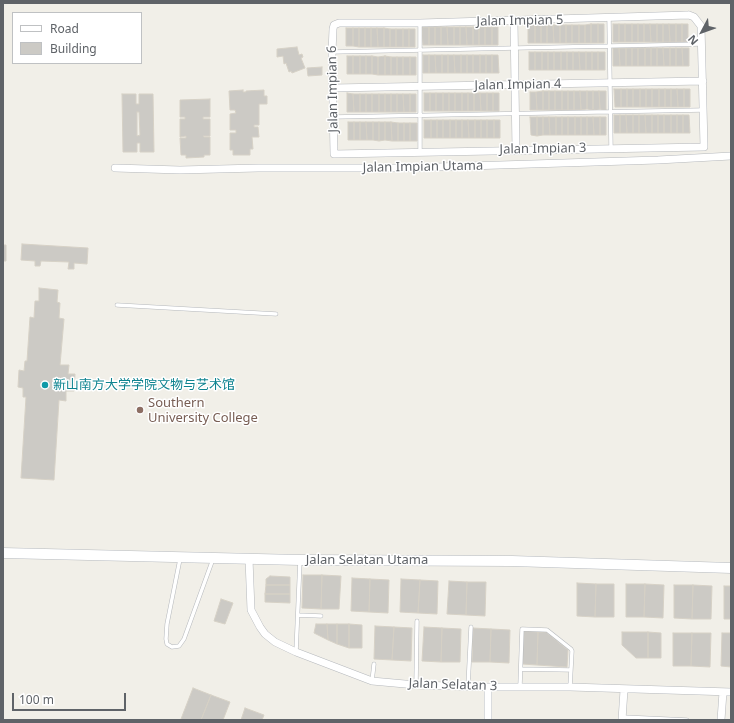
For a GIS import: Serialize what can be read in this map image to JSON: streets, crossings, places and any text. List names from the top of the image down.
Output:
{
  "streets": {
    "street": [
      "Jalan Impian 5",
      "Jalan Impian 4",
      "Jalan Impian 6",
      "Jalan Impian 3",
      "Jalan Impian Utama",
      "Jalan Selatan Utama",
      "Jalan Selatan 3"
    ]
  },
  "crossings": [
    ["Jalan Impian 5", "Jalan Impian 6"],
    ["Jalan Impian 4", "Jalan Impian 6"],
    ["Jalan Impian 6", "Jalan Impian 3"],
    ["Jalan Selatan Utama", "Jalan Selatan 3"]
  ],
  "places": ["新山南方大学学院文物与艺术馆", "Southern University College"],
  "legend": ["Road", "Building"],
  "scale_bar": "100 m",
  "north": "bottom left"
}
